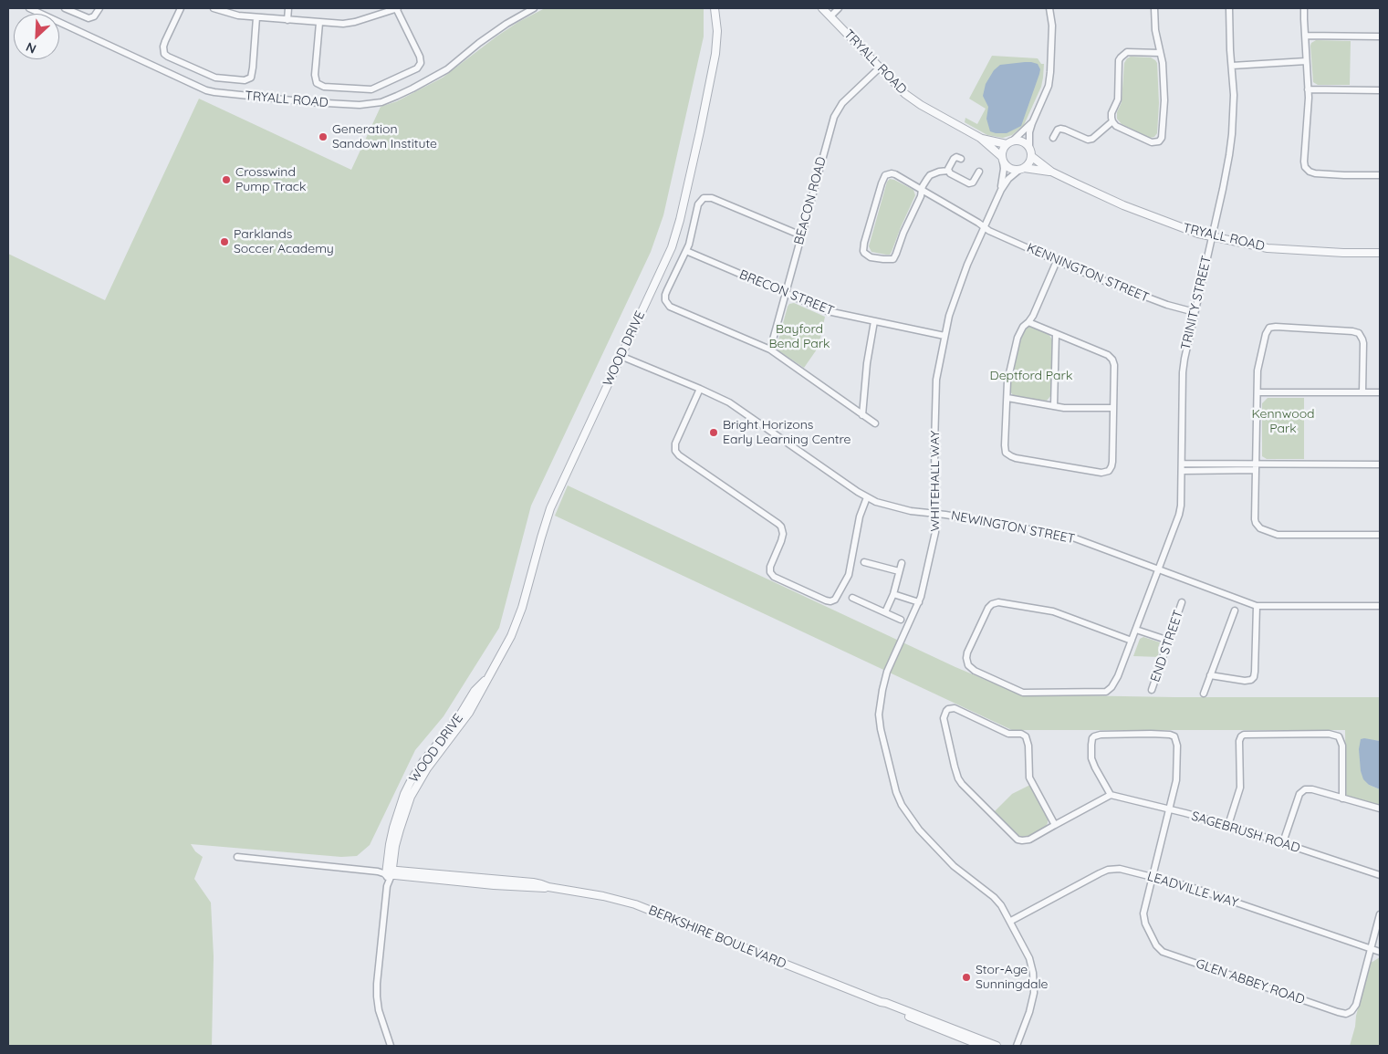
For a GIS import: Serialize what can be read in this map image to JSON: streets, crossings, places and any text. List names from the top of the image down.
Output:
{
  "streets": {
    "street": [
      "TRYALL ROAD",
      "BEACON ROAD",
      "KENNINGTON STREET",
      "BRECON STREET",
      "TRINITY STREET",
      "WOOD DRIVE",
      "WHITEHALL WAY",
      "NEWINGTON STREET",
      "END STREET",
      "SAGEBRUSH ROAD",
      "LEADVILLE WAY",
      "BERKSHIRE BOULEVARD",
      "GLEN ABBEY ROAD"
    ]
  },
  "crossings": [
    ["TRYALL ROAD", "BEACON ROAD"],
    ["TRYALL ROAD", "TRINITY STREET"],
    ["TRYALL ROAD", "WHITEHALL WAY"],
    ["BEACON ROAD", "BRECON STREET"],
    ["KENNINGTON STREET", "TRINITY STREET"],
    ["KENNINGTON STREET", "WHITEHALL WAY"],
    ["BRECON STREET", "WHITEHALL WAY"],
    ["TRINITY STREET", "NEWINGTON STREET"],
    ["WOOD DRIVE", "NEWINGTON STREET"],
    ["WOOD DRIVE", "BERKSHIRE BOULEVARD"],
    ["WHITEHALL WAY", "NEWINGTON STREET"],
    ["WHITEHALL WAY", "LEADVILLE WAY"],
    ["LEADVILLE WAY", "GLEN ABBEY ROAD"]
  ],
  "parks": ["Bayford Bend Park", "Deptford Park", "Kennwood Park"],
  "places": [
    "Generation Sandown Institute",
    "Crosswind Pump Track",
    "Parklands Soccer Academy",
    "Bright Horizons Early Learning Centre",
    "Stor-Age Sunningdale"
  ],
  "north": "bottom left"
}
